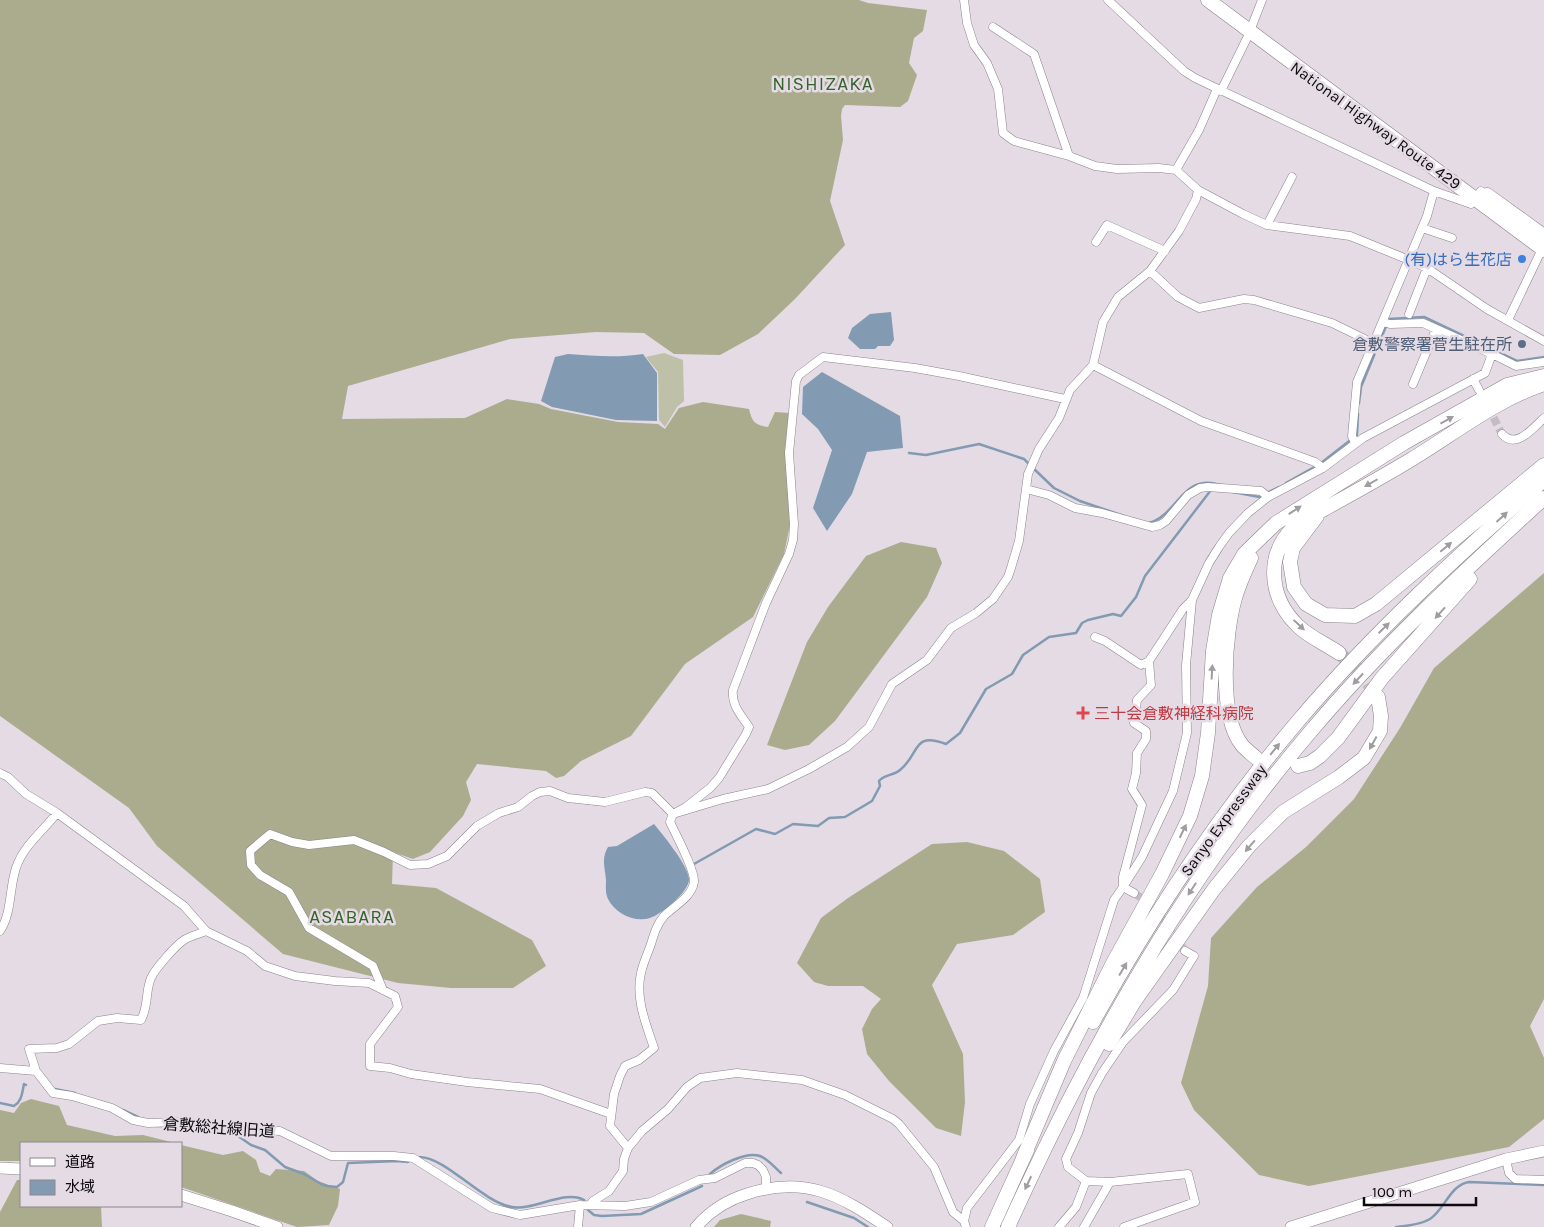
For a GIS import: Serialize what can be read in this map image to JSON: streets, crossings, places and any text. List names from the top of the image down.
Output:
{
  "streets": {
    "highway": ["National Highway Route 429", "Sanyo Expressway"],
    "street": ["倉敷総社線旧道"]
  },
  "districts": ["NISHIZAKA", "ASABARA"],
  "places": {
    "other": ["(有)はら生花店", "倉敷警察署菅生駐在所"],
    "health": ["三十会倉敷神経科病院"]
  },
  "legend": ["道路", "水域"],
  "scale_bar": "100 m"
}
